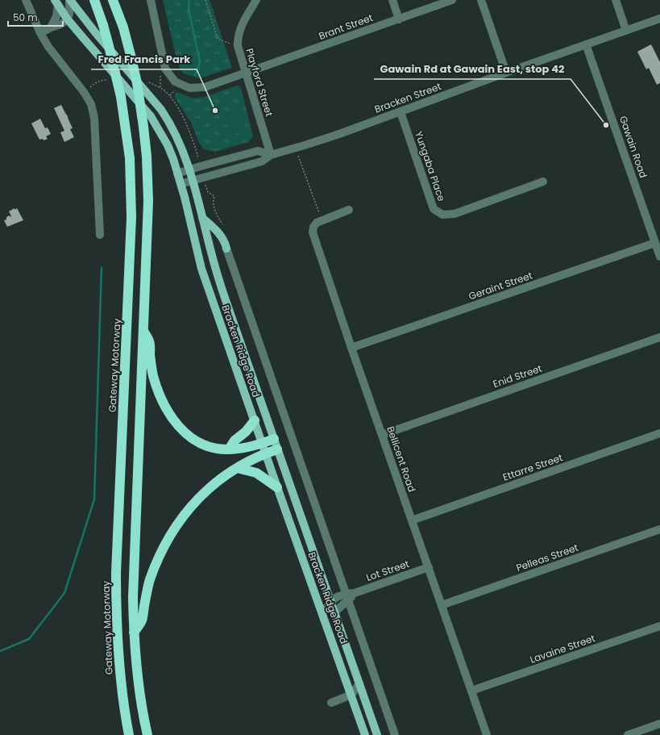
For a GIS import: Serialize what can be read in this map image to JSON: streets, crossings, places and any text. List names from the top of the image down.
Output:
{
  "streets": {
    "highway": ["Gateway Motorway"],
    "main road": ["Bracken Ridge Road"],
    "street": [
      "Brant Street",
      "Playford Street",
      "Bracken Street",
      "Gawain Road",
      "Yungaba Place",
      "Geraint Street",
      "Enid Street",
      "Bellicent Road",
      "Ettarre Street",
      "Pelleas Street",
      "Lot Street",
      "Lavaine Street"
    ]
  },
  "crossings": [
    ["Brant Street", "Playford Street"],
    ["Playford Street", "Bracken Street"],
    ["Bracken Street", "Gawain Road"],
    ["Bracken Street", "Yungaba Place"],
    ["Bracken Street", "Bracken Ridge Road"],
    ["Gawain Road", "Geraint Street"],
    ["Geraint Street", "Bellicent Road"],
    ["Bracken Ridge Road", "Lot Street"],
    ["Enid Street", "Bellicent Road"],
    ["Bellicent Road", "Ettarre Street"],
    ["Bellicent Road", "Pelleas Street"],
    ["Bellicent Road", "Lot Street"],
    ["Bellicent Road", "Lavaine Street"]
  ],
  "places": ["Fred Francis Park", "Gawain Rd at Gawain East, stop 42"],
  "scale_bar": "50 m"
}
